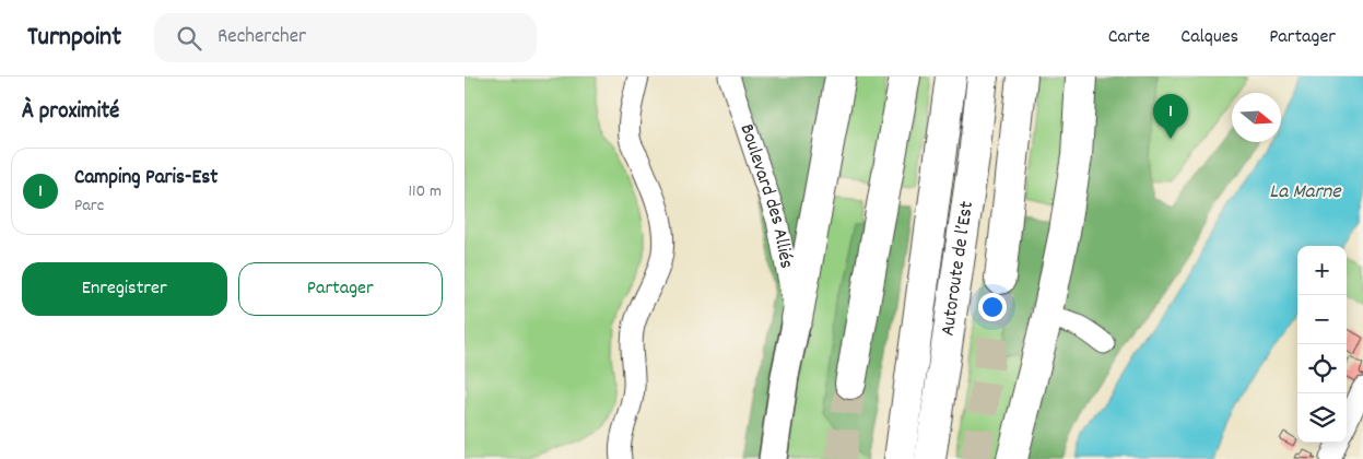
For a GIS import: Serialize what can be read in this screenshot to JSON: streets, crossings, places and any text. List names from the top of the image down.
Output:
{
  "streets": {
    "highway": ["Autoroute de l’Est"],
    "street": ["Boulevard des Alliés"]
  },
  "water": ["La Marne"],
  "north": "right",
  "page": {
    "header": "Turnpoint",
    "search": "Rechercher",
    "nav": ["Carte", "Calques", "Partager"],
    "heading": "À proximité",
    "pins": "1",
    "list": [
      {
        "mark": "1",
        "name": "Camping Paris-Est",
        "note": "Parc",
        "value": "110 m"
      }
    ],
    "buttons": ["Enregistrer", "Partager"],
    "map_buttons": ["+", "−"]
  }
}
